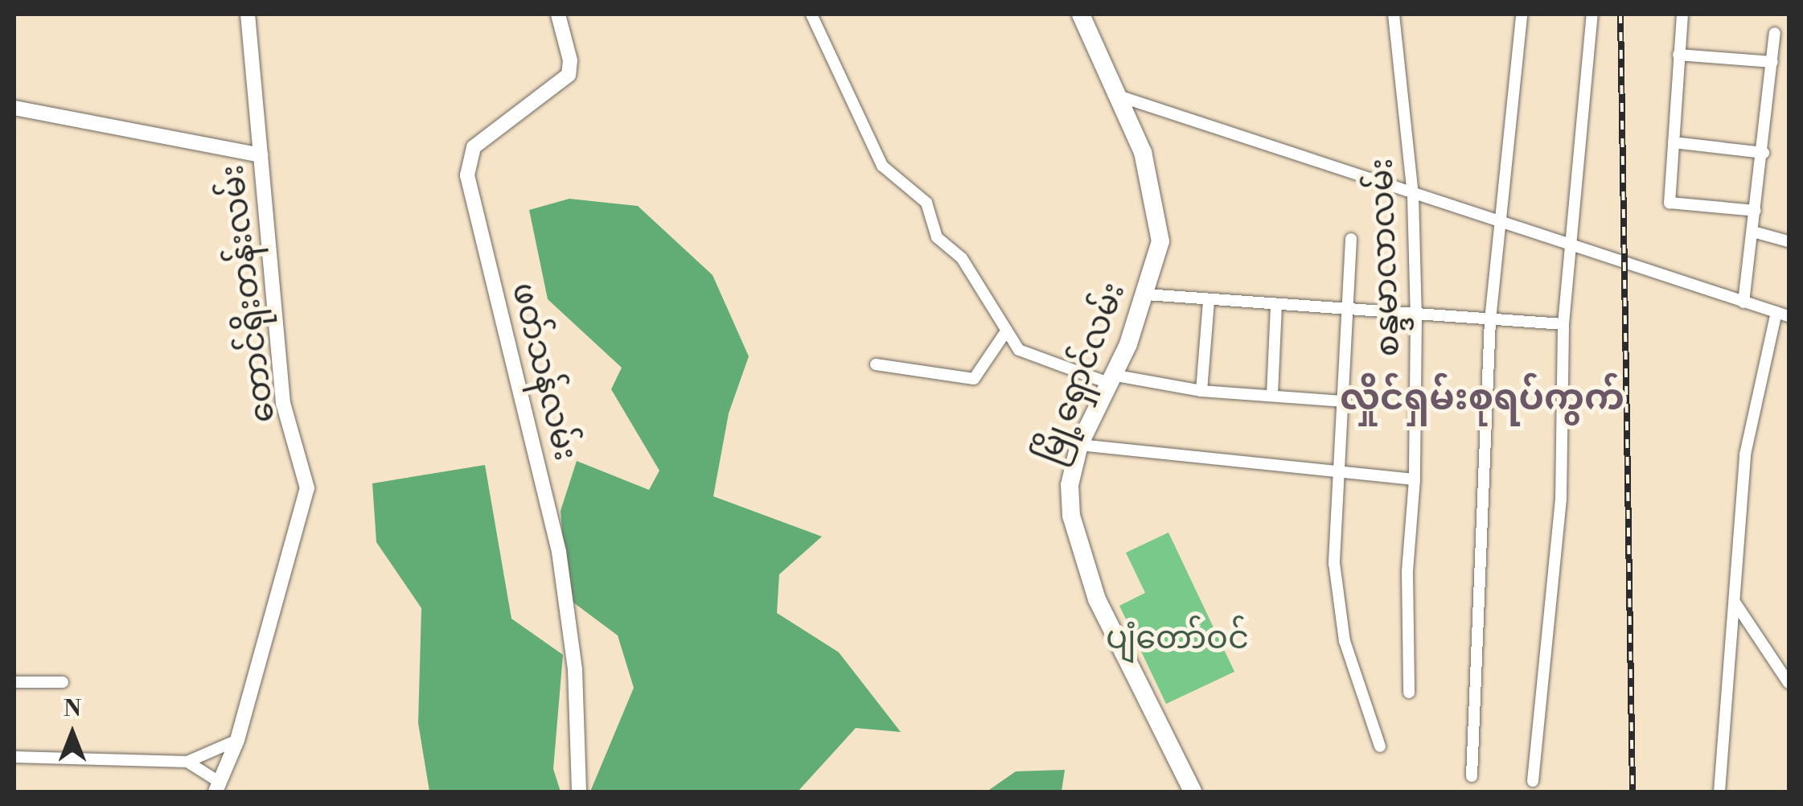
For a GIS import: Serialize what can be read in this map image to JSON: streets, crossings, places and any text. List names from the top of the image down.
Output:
{
  "streets": {
    "highway": ["မြို့ရှောင်လမ်း"],
    "street": ["စန္ဒမာလာလမ်း", "တောင်ရိုးတန်းလမ်း", "ဖတ်သန်လမ်း"]
  },
  "districts": ["လှိုင်ရှမ်းစုရပ်ကွက်"],
  "parks": ["ပျံတော်ဝင်"],
  "north": "top"
}
